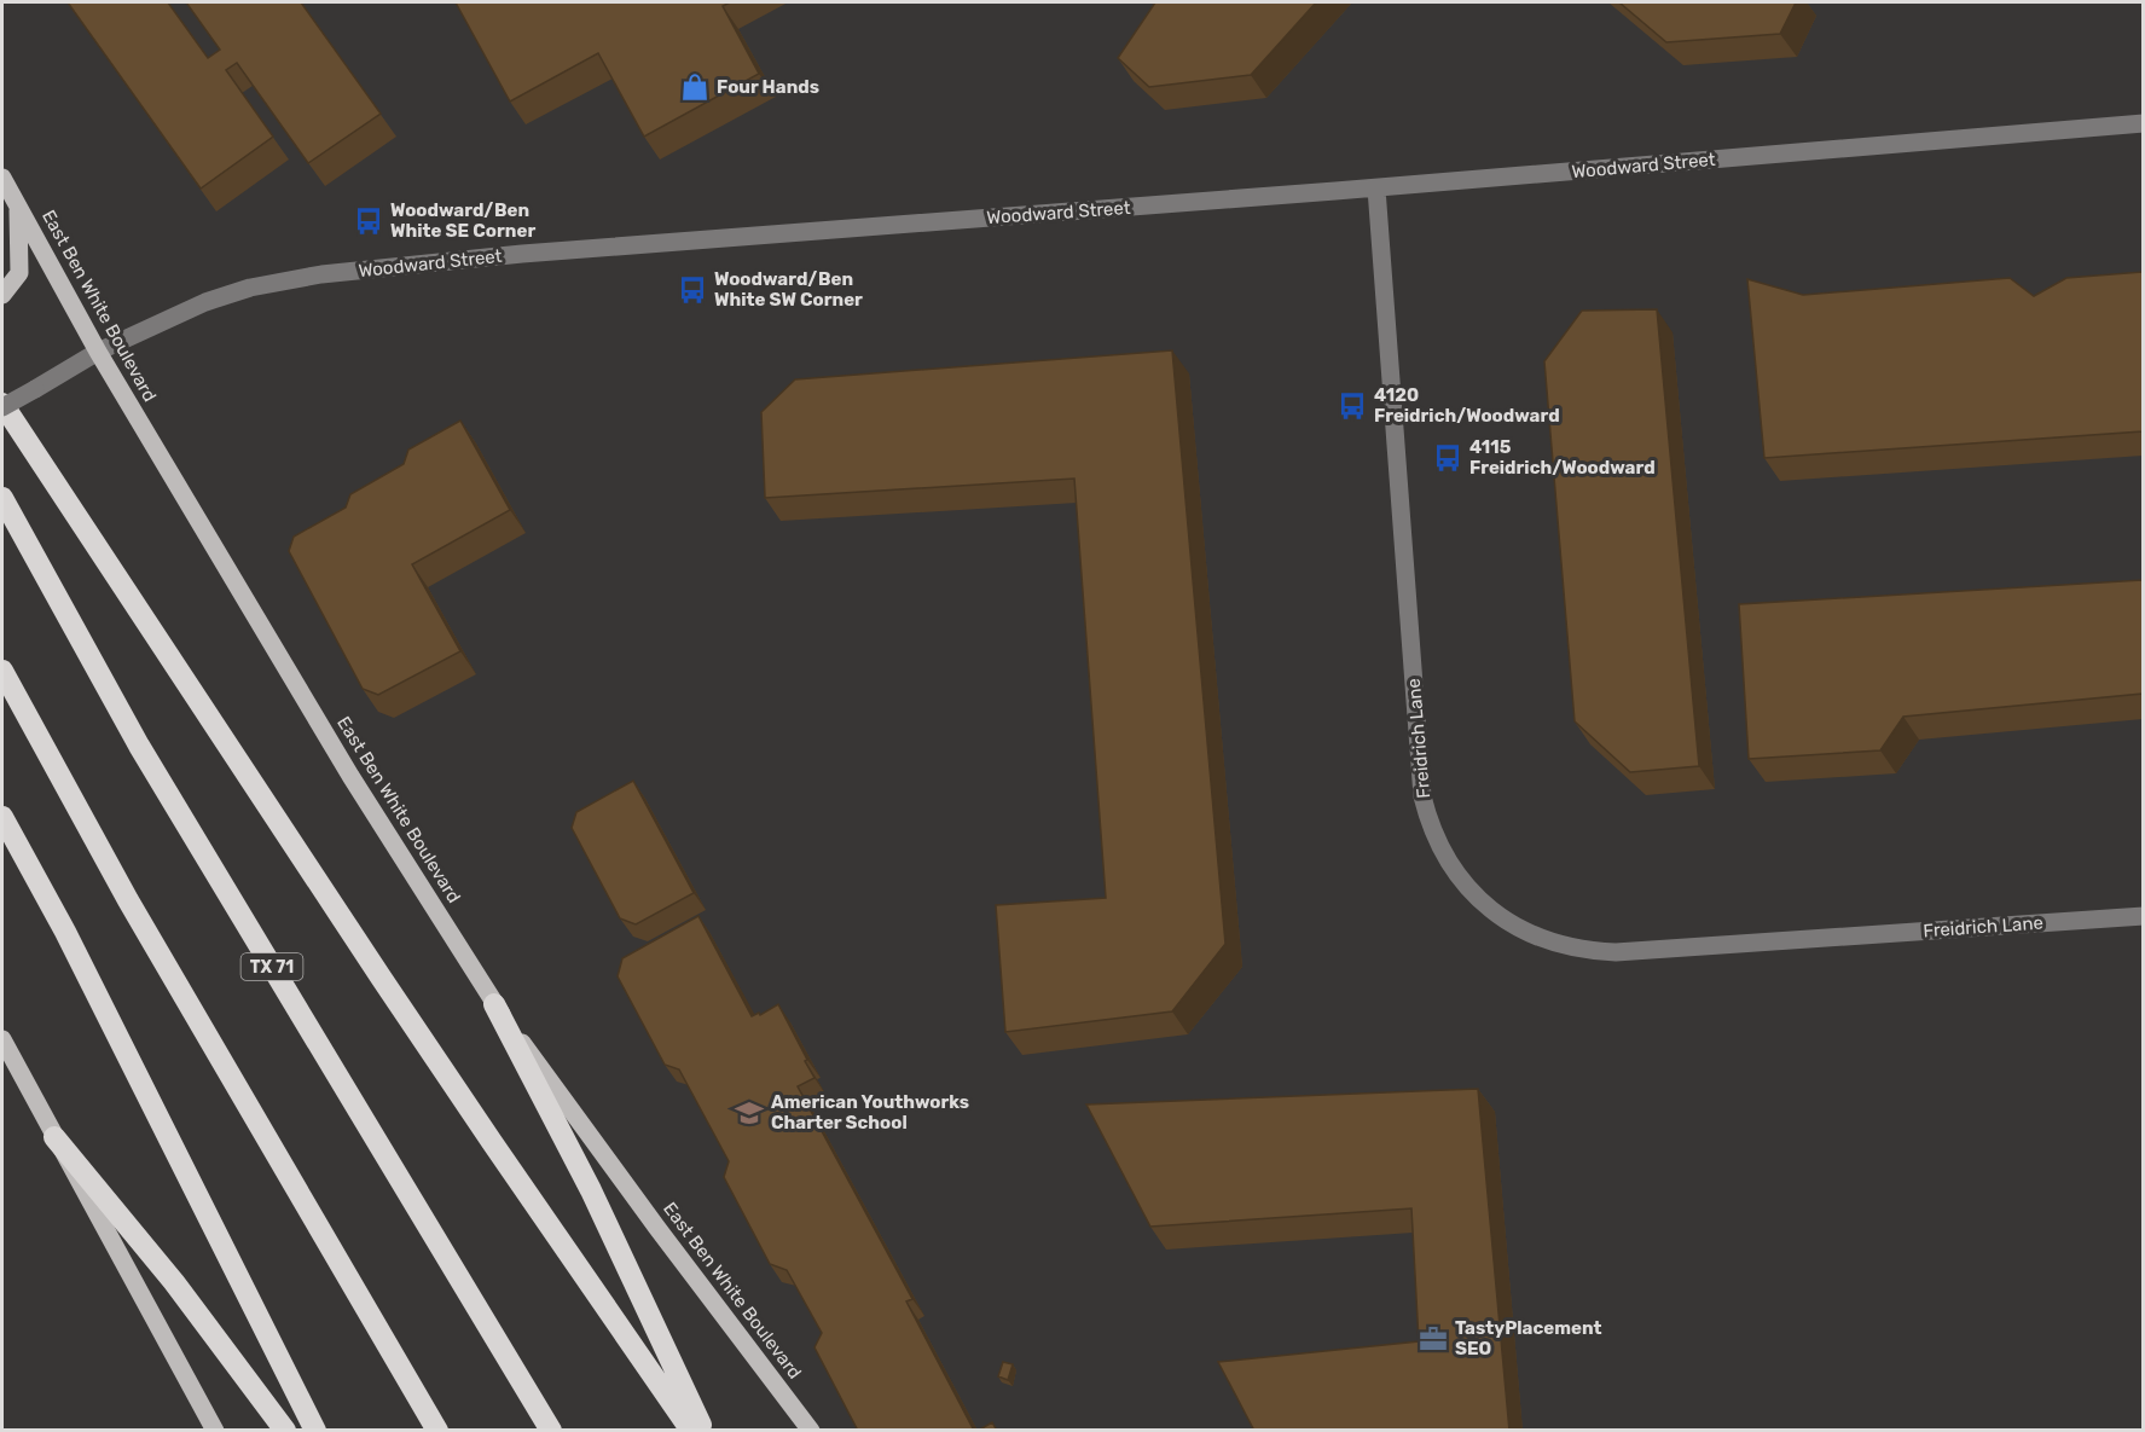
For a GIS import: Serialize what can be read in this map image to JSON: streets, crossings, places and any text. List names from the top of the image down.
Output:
{
  "streets": {
    "highway": ["TX 71"],
    "main road": ["East Ben White Boulevard"],
    "street": ["Woodward Street", "Freidrich Lane"]
  },
  "crossings": [
    ["Woodward Street", "East Ben White Boulevard"],
    ["Woodward Street", "Freidrich Lane"]
  ],
  "places": {
    "shop": ["Four Hands"],
    "bus stop": [
      "Woodward/Ben White SE Corner",
      "Woodward/Ben White SW Corner",
      "4120 Freidrich/Woodward",
      "4115 Freidrich/Woodward"
    ],
    "school or university": ["American Youthworks Charter School"],
    "office": ["TastyPlacement SEO"]
  }
}
